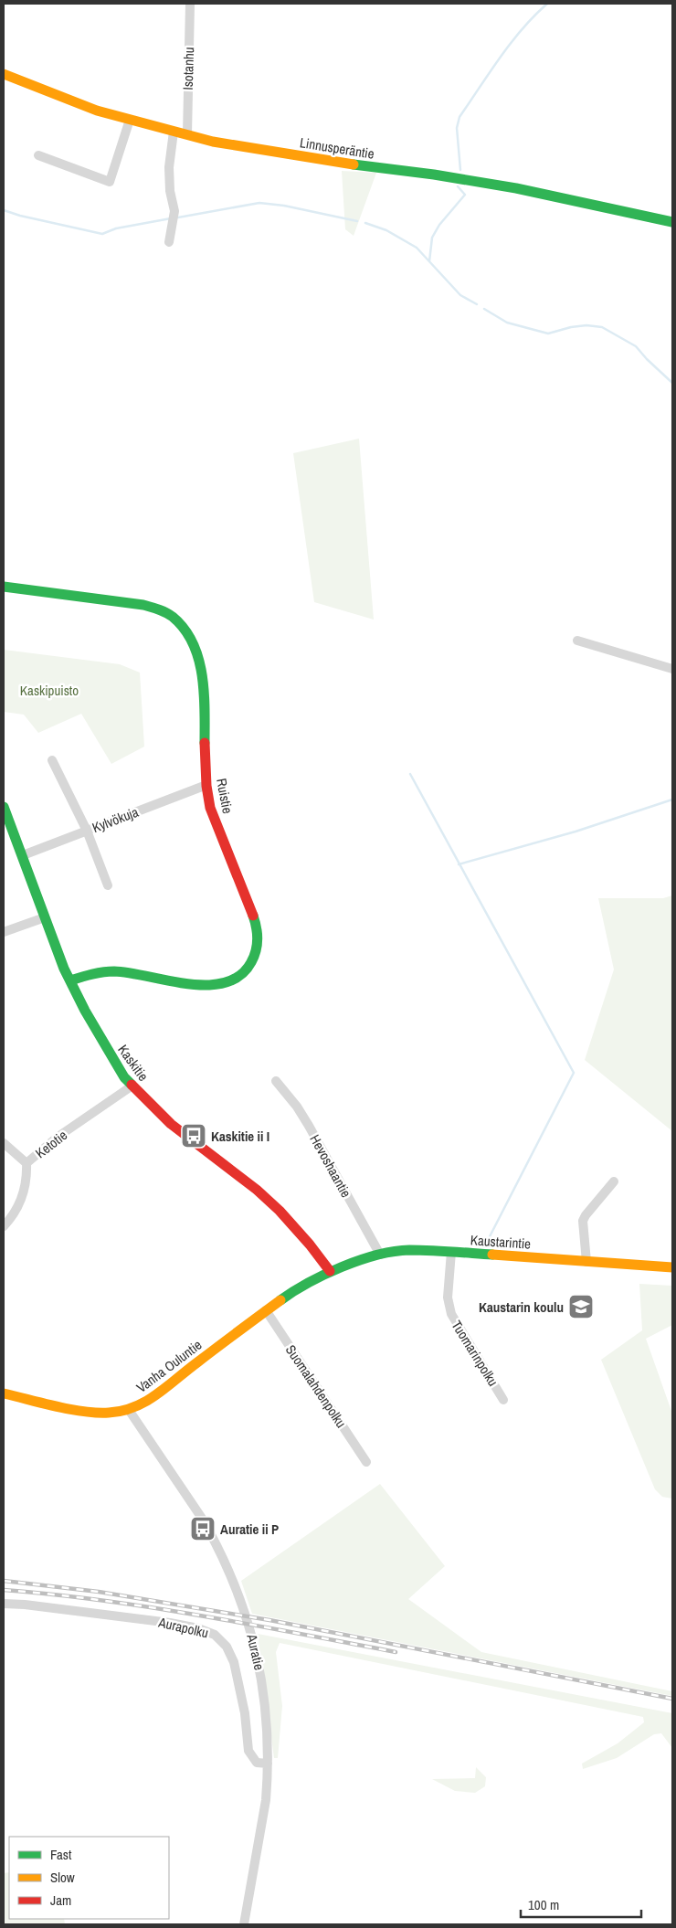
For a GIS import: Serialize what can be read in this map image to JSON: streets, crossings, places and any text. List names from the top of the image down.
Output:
{
  "streets": {
    "street": [
      "Isotanhu",
      "Linnusperäntie",
      "Ruistie",
      "Kylvökuja",
      "Kaskitie",
      "Ketotie",
      "Hevoshaantie",
      "Kaustarintie",
      "Tuomarinpolku",
      "Vanha Ouluntie",
      "Suomalahdenpolku",
      "Aurapolku",
      "Auratie"
    ]
  },
  "crossings": [
    ["Isotanhu", "Linnusperäntie"],
    ["Ruistie", "Kylvökuja"],
    ["Ruistie", "Kaskitie"],
    ["Kylvökuja", "Kaskitie"],
    ["Kaskitie", "Ketotie"],
    ["Kaskitie", "Kaustarintie"],
    ["Kaskitie", "Vanha Ouluntie"],
    ["Hevoshaantie", "Kaustarintie"],
    ["Kaustarintie", "Tuomarinpolku"],
    ["Kaustarintie", "Vanha Ouluntie"],
    ["Vanha Ouluntie", "Suomalahdenpolku"],
    ["Vanha Ouluntie", "Auratie"],
    ["Aurapolku", "Auratie"]
  ],
  "parks": ["Kaskipuisto"],
  "places": {
    "bus stop": ["Kaskitie ii I", "Auratie ii P"],
    "school or university": ["Kaustarin koulu"]
  },
  "legend": ["Fast", "Slow", "Jam"],
  "scale_bar": "100 m"
}
